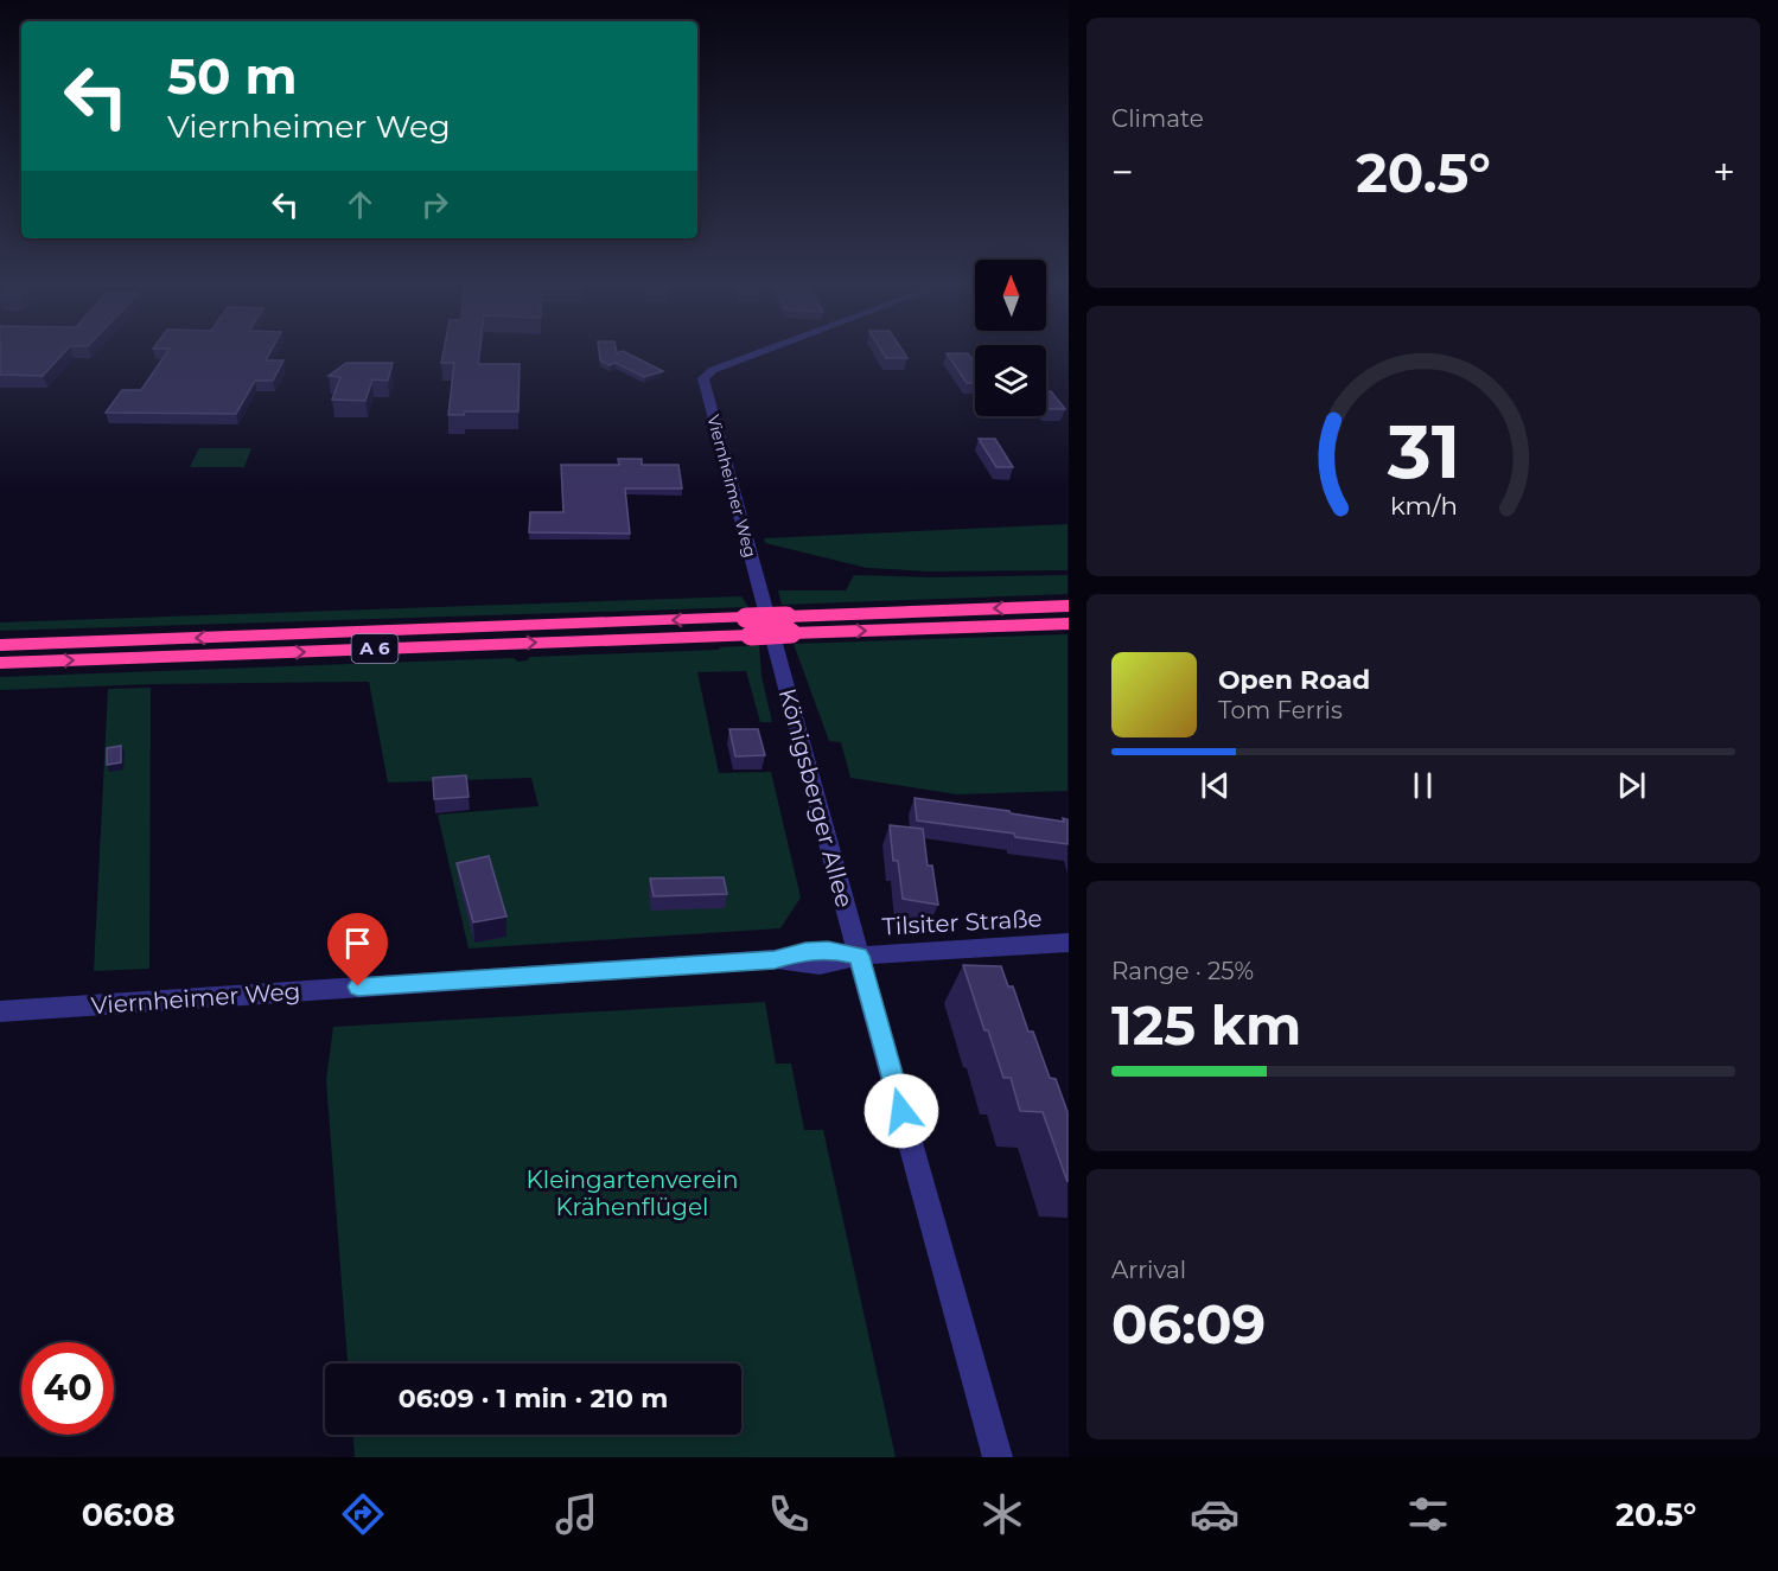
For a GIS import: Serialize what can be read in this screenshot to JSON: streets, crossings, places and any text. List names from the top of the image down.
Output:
{
  "streets": {
    "highway": ["A 6"],
    "street": ["Viernheimer Weg", "Königsberger Allee", "Tilsiter Straße"]
  },
  "crossings": [
    ["Viernheimer Weg", "Königsberger Allee"],
    ["Viernheimer Weg", "Tilsiter Straße"],
    ["Königsberger Allee", "Tilsiter Straße"]
  ],
  "parks": ["Kleingartenverein Krähenflügel"],
  "north": "top",
  "page": {
    "tile": [
      "Climate",
      ["Range · 25%", "125 km"],
      ["Arrival", "06:09"]
    ],
    "turn": ["50 m", "Viernheimer Weg"],
    "heat": ["−", "20.5°", "+"],
    "song": ["Open Road", "Tom Ferris"],
    "limit": "40",
    "trip": "06:09 · 1 min · 210 m",
    "tabs": ["06:08", "20.5°"],
    "gauge": ["31", "km/h"]
  }
}
